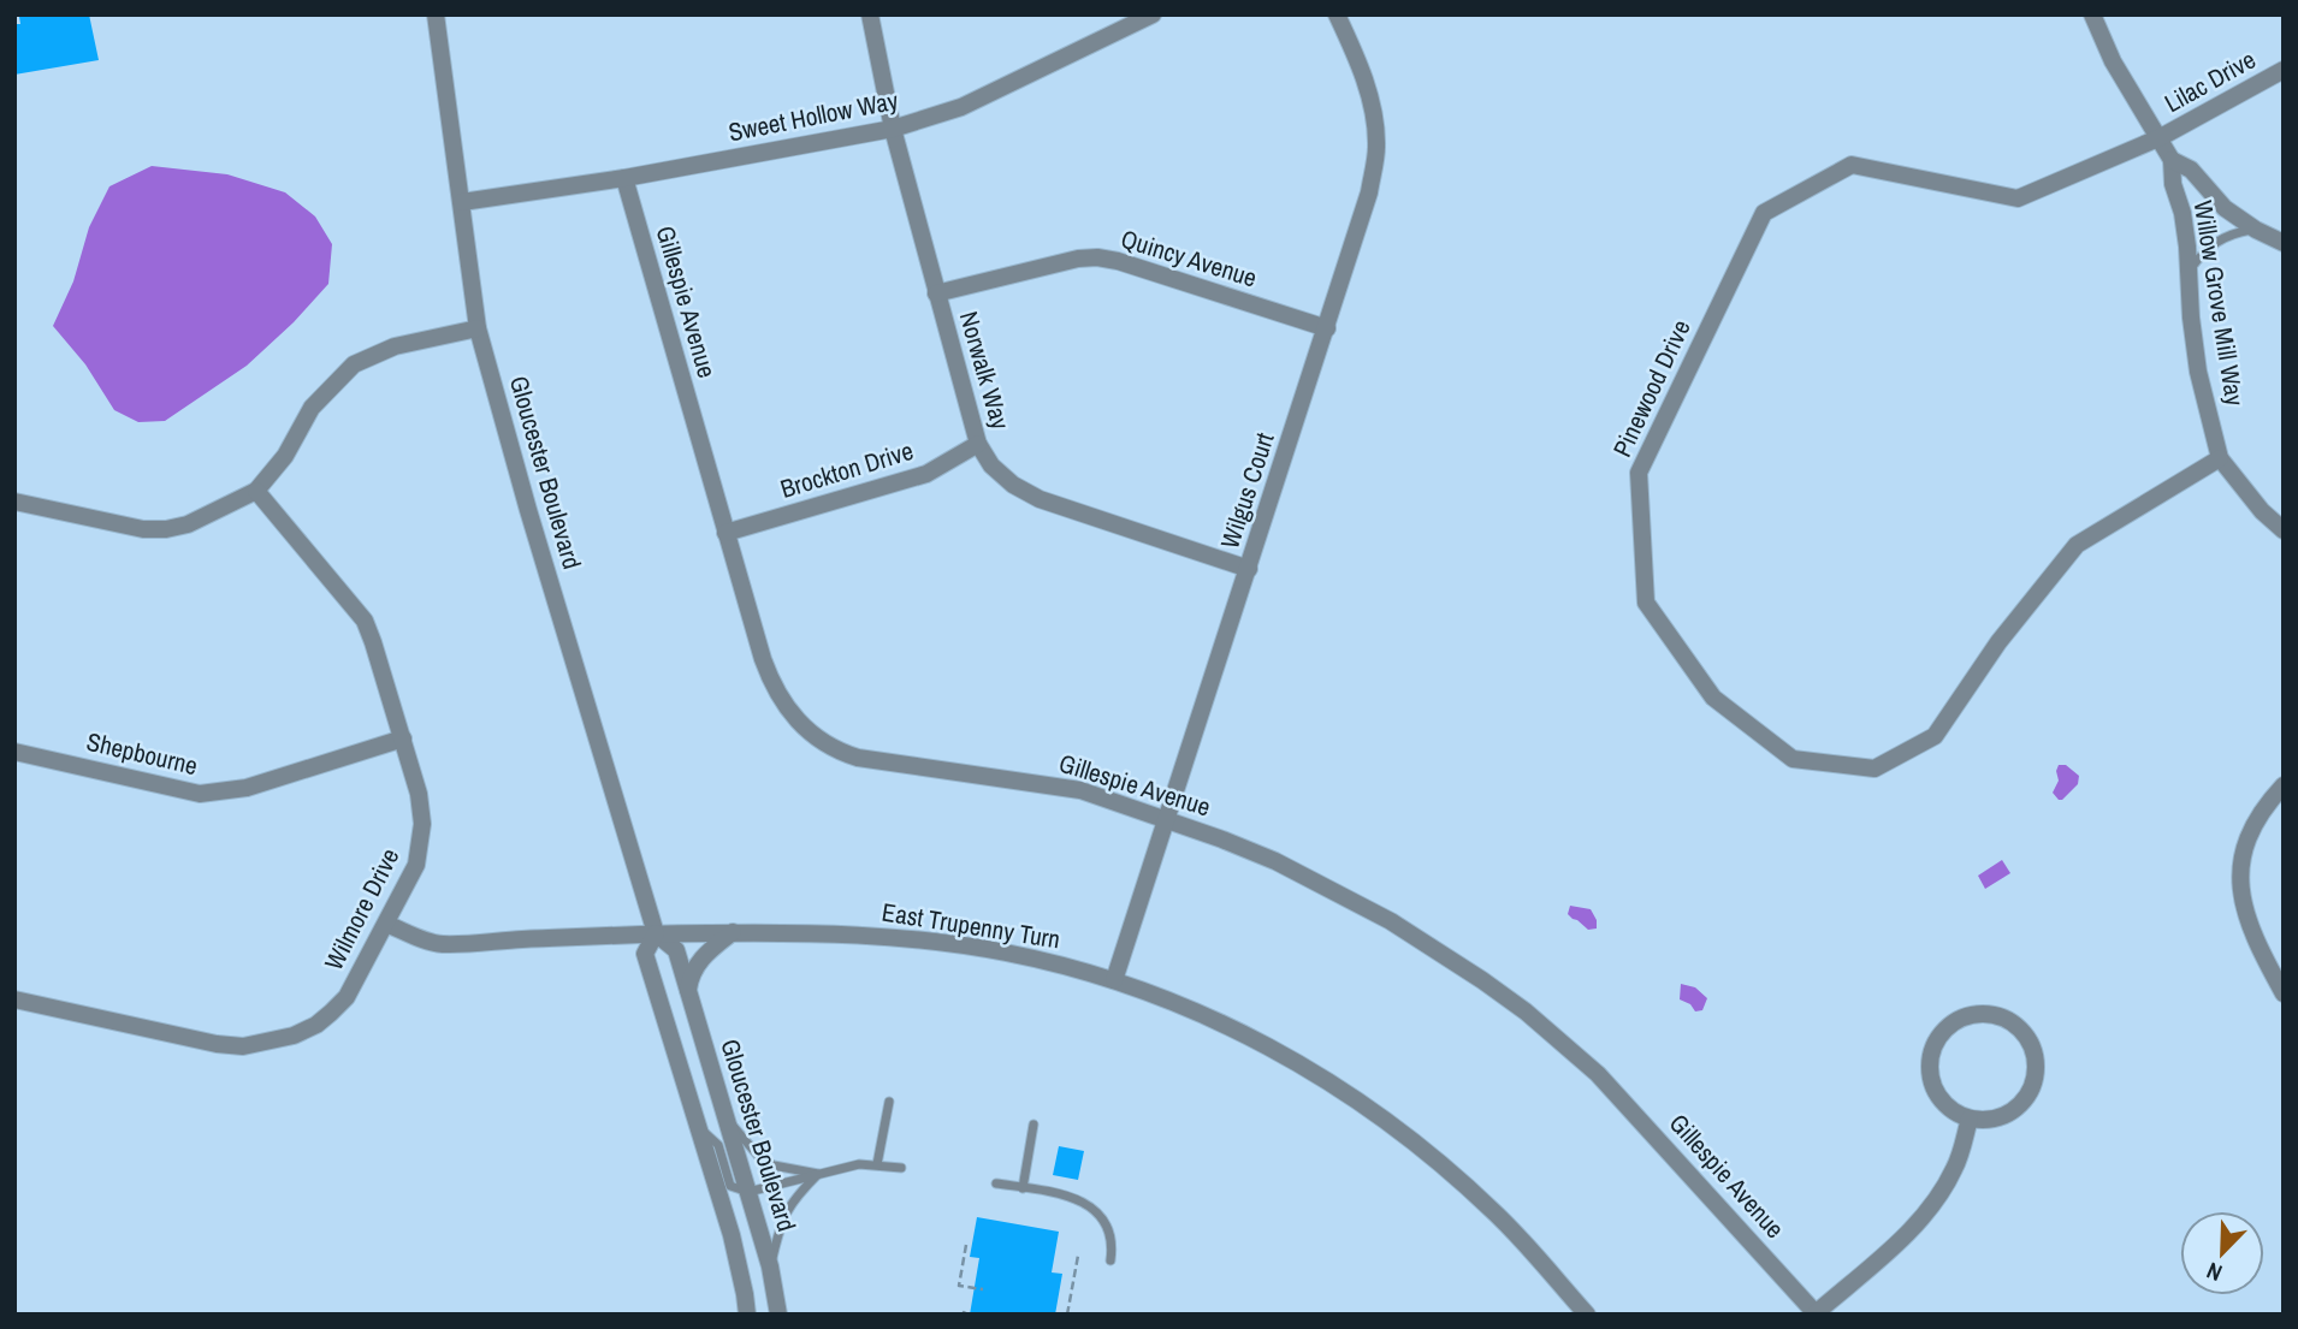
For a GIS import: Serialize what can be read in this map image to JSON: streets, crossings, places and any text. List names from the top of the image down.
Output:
{
  "streets": {
    "street": [
      "Lilac Drive",
      "Sweet Hollow Way",
      "Quincy Avenue",
      "Gillespie Avenue",
      "Willow Grove Mill Way",
      "Norwalk Way",
      "Pinewood Drive",
      "Brockton Drive",
      "Gloucester Boulevard",
      "Wilgus Court",
      "Shepbourne",
      "Wilmore Drive",
      "East Trupenny Turn"
    ]
  },
  "crossings": [
    ["Lilac Drive", "Willow Grove Mill Way"],
    ["Lilac Drive", "Pinewood Drive"],
    ["Sweet Hollow Way", "Gillespie Avenue"],
    ["Sweet Hollow Way", "Norwalk Way"],
    ["Sweet Hollow Way", "Gloucester Boulevard"],
    ["Quincy Avenue", "Norwalk Way"],
    ["Quincy Avenue", "Wilgus Court"],
    ["Gillespie Avenue", "Brockton Drive"],
    ["Gillespie Avenue", "Wilgus Court"],
    ["Willow Grove Mill Way", "Pinewood Drive"],
    ["Norwalk Way", "Brockton Drive"],
    ["Norwalk Way", "Wilgus Court"],
    ["Gloucester Boulevard", "East Trupenny Turn"],
    ["Wilgus Court", "East Trupenny Turn"],
    ["Shepbourne", "Wilmore Drive"],
    ["Wilmore Drive", "East Trupenny Turn"]
  ],
  "north": "bottom left"
}
